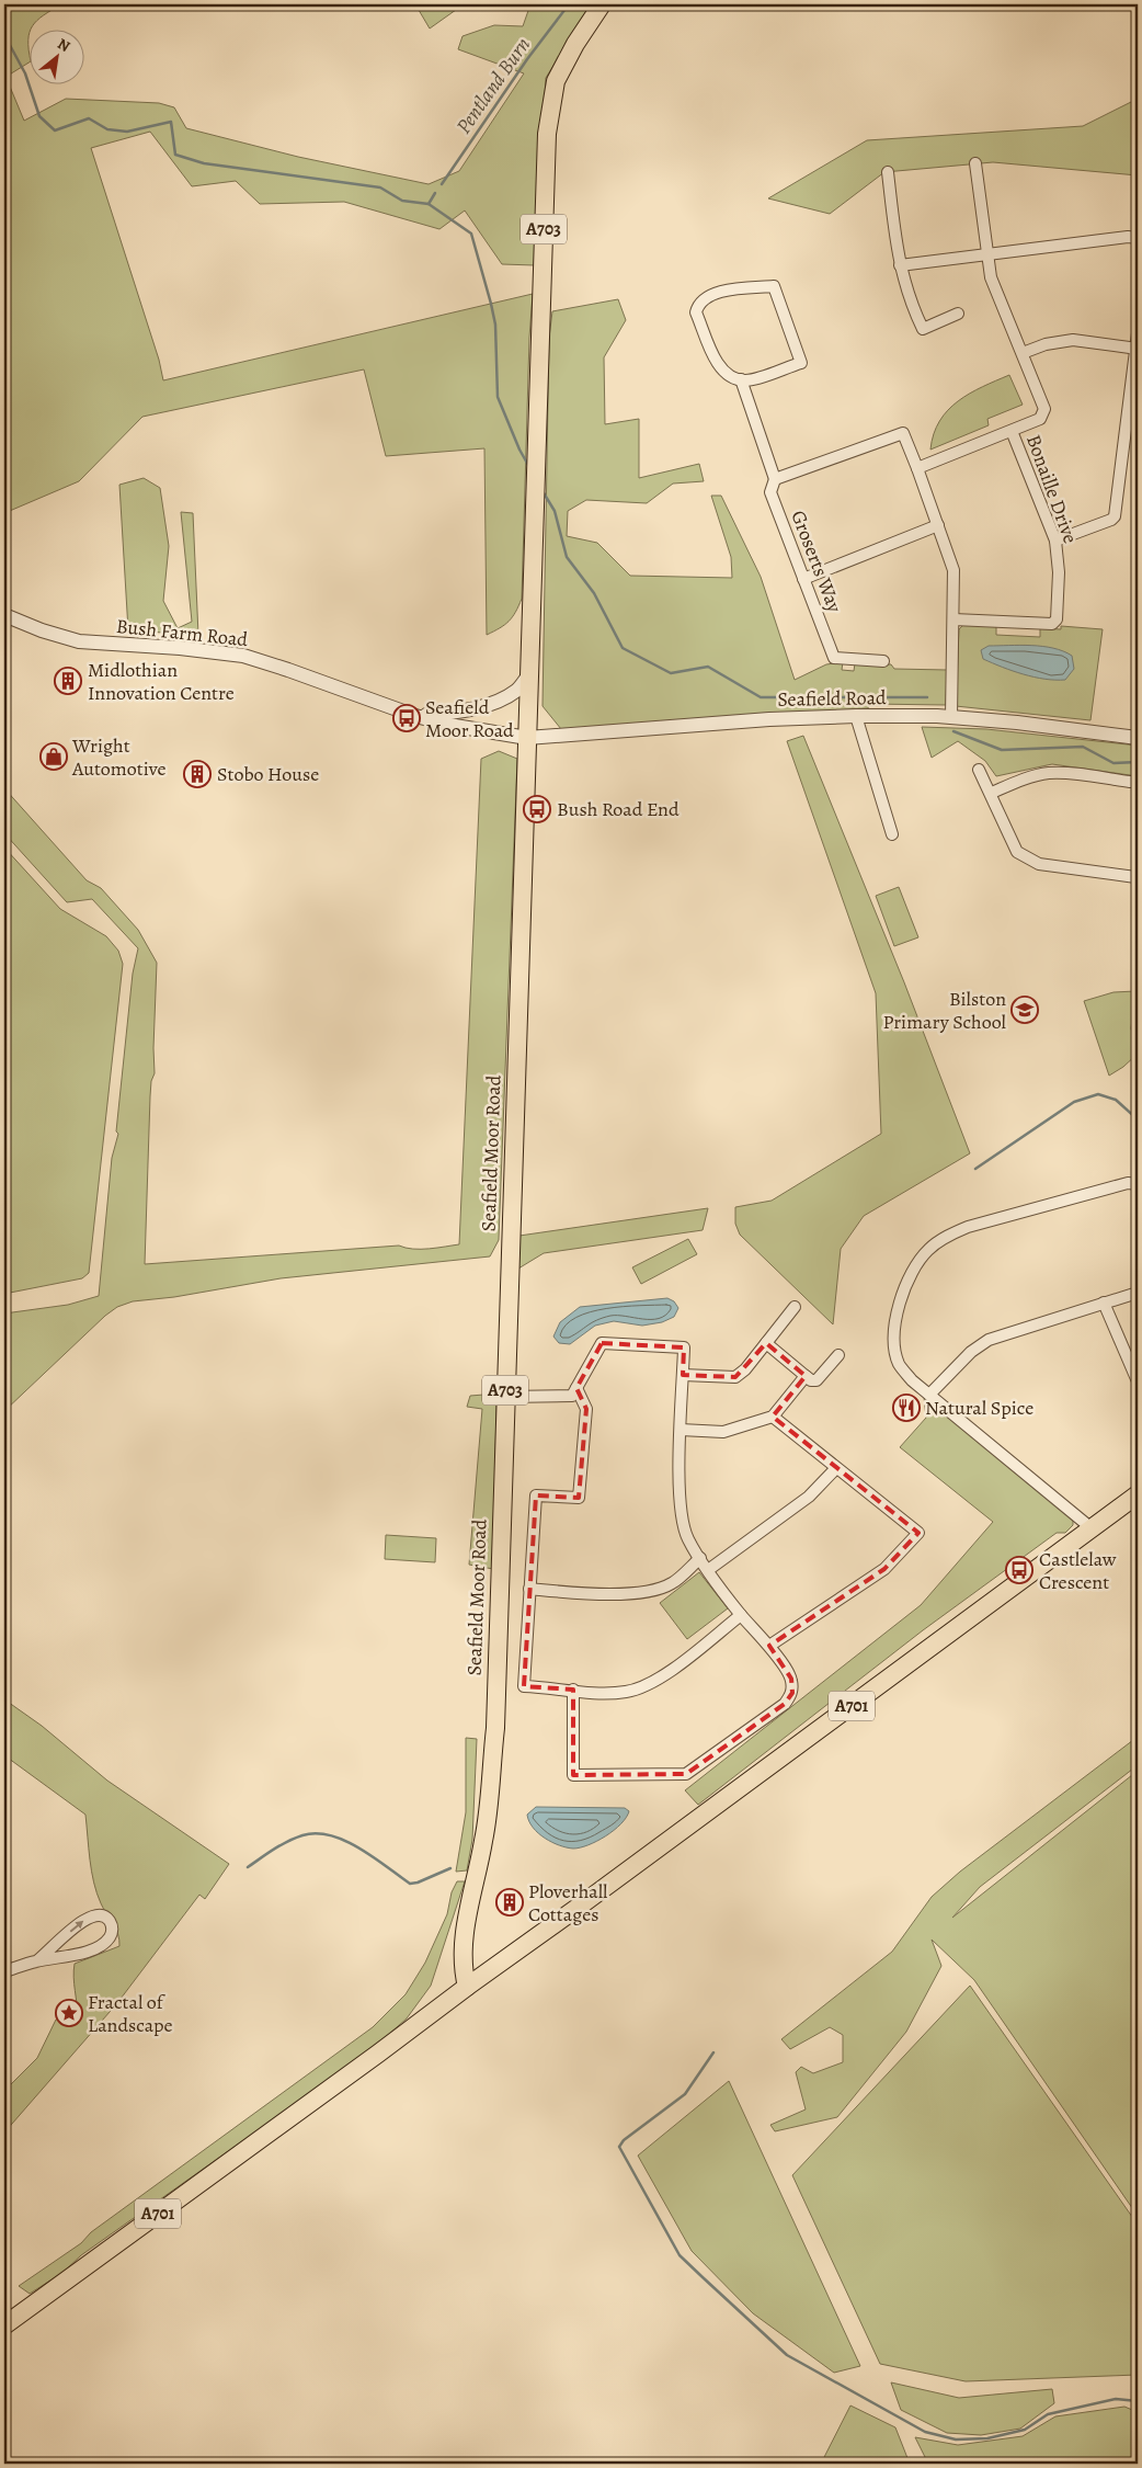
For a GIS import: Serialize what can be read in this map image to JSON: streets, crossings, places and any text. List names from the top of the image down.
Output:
{
  "streets": {
    "main road": ["A703", "Seafield Moor Road", "A701"],
    "street": [
      "Bonaille Drive",
      "Groserts Way",
      "Bush Farm Road",
      "Seafield Road"
    ]
  },
  "crossings": [
    ["Bush Farm Road", "Seafield Road"],
    ["Bush Farm Road", "Seafield Moor Road"],
    ["Seafield Road", "Seafield Moor Road"],
    ["Seafield Moor Road", "A701"]
  ],
  "water": ["Pentland Burn"],
  "places": {
    "building": ["Midlothian Innovation Centre", "Stobo House", "Ploverhall Cottages"],
    "bus stop": ["Seafield Moor Road", "Bush Road End", "Castlelaw Crescent"],
    "shop": ["Wright Automotive"],
    "school or university": ["Bilston Primary School"],
    "restaurant": ["Natural Spice"],
    "place": ["Fractal of Landscape"]
  },
  "north": "top right"
}
